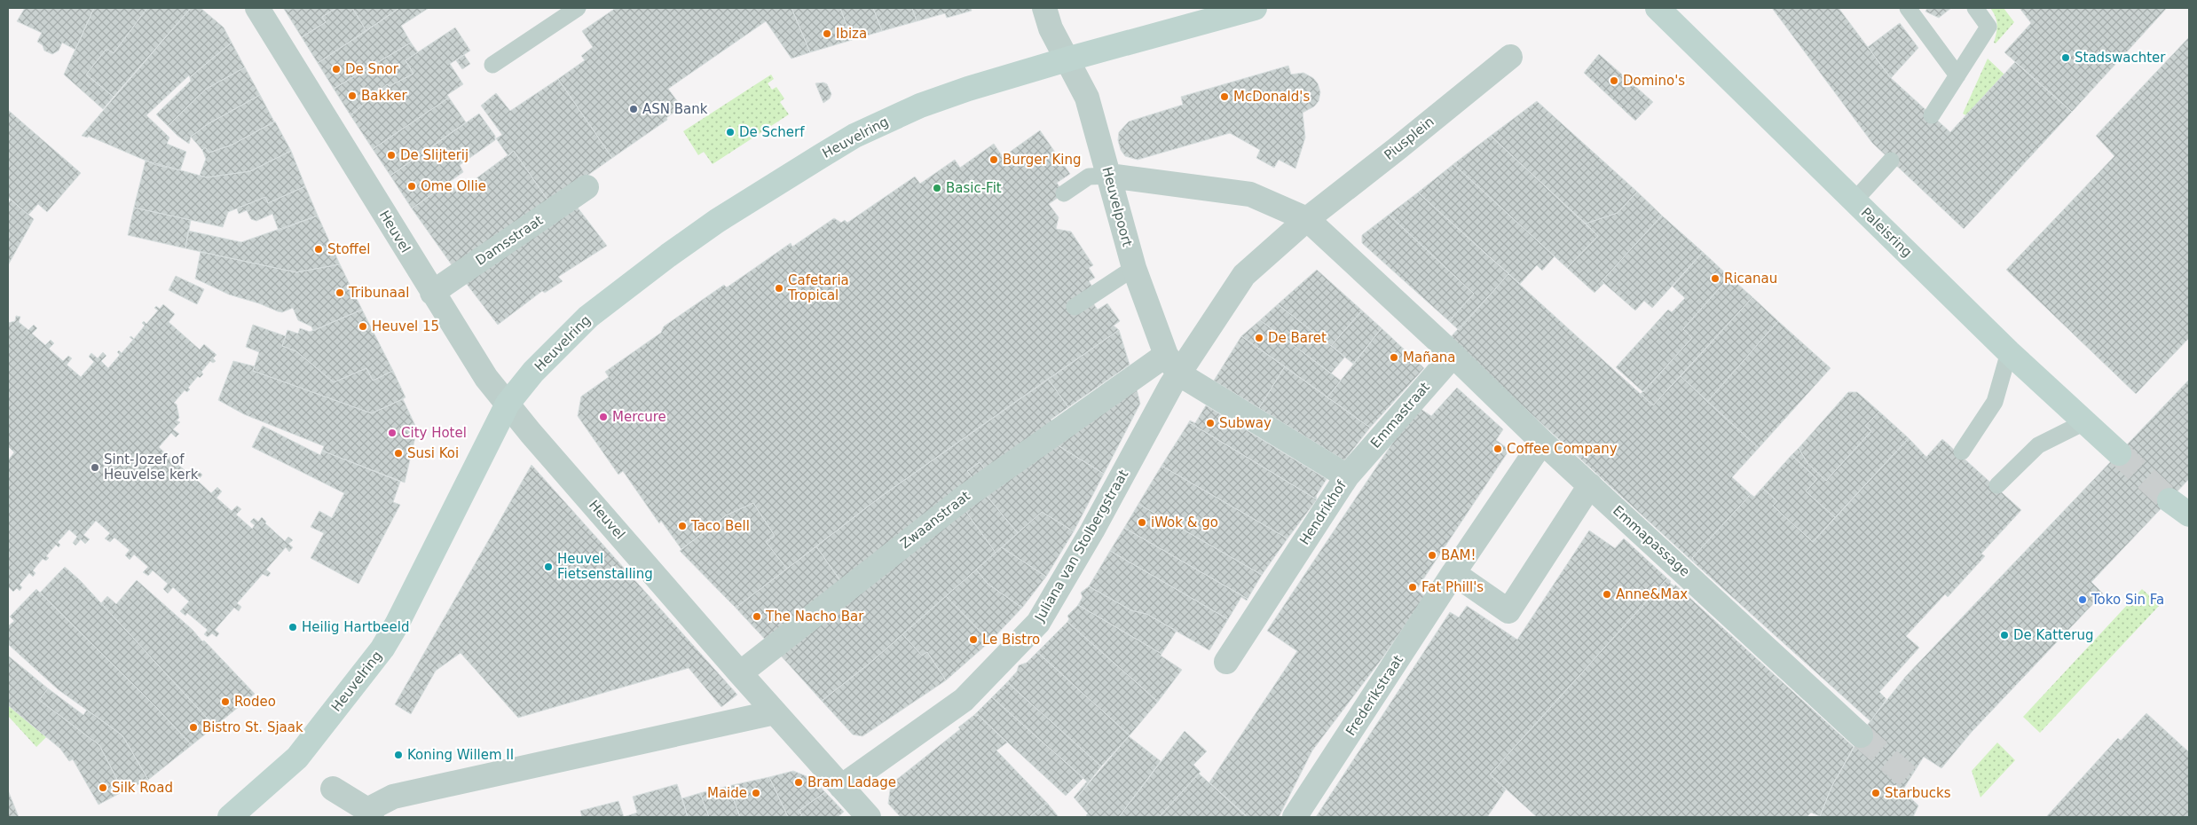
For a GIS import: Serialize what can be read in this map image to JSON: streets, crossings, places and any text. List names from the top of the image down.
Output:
{
  "streets": {
    "street": [
      "Heuvelring",
      "Piusplein",
      "Heuvelpoort",
      "Heuvel",
      "Paleisring",
      "Damsstraat",
      "Emmastraat",
      "Hendrikhof",
      "Zwaanstraat",
      "Emmapassage",
      "Juliana van Stolbergstraat",
      "Frederikstraat"
    ]
  },
  "crossings": [
    ["Heuvelring", "Heuvelpoort"],
    ["Heuvelring", "Heuvel"],
    ["Piusplein", "Heuvelpoort"],
    ["Piusplein", "Hendrikhof"],
    ["Piusplein", "Zwaanstraat"],
    ["Piusplein", "Juliana van Stolbergstraat"],
    ["Heuvelpoort", "Hendrikhof"],
    ["Heuvelpoort", "Juliana van Stolbergstraat"],
    ["Heuvel", "Damsstraat"],
    ["Heuvel", "Zwaanstraat"],
    ["Heuvel", "Juliana van Stolbergstraat"],
    ["Emmastraat", "Hendrikhof"],
    ["Emmastraat", "Emmapassage"],
    ["Hendrikhof", "Juliana van Stolbergstraat"],
    ["Emmapassage", "Frederikstraat"]
  ],
  "places": [
    "Ibiza",
    "Stadswachter",
    "De Snor",
    "Domino's",
    "Bakker",
    "McDonald's",
    "ASN Bank",
    "De Scherf",
    "De Slijterij",
    "Burger King",
    "Ome Ollie",
    "Basic-Fit",
    "Stoffel",
    "Ricanau",
    "Cafetaria Tropical",
    "Tribunaal",
    "Heuvel 15",
    "De Baret",
    "Mañana",
    "Mercure",
    "Subway",
    "City Hotel",
    "Coffee Company",
    "Susi Koi",
    "Sint-Jozef of Heuvelse kerk",
    "iWok & go",
    "Taco Bell",
    "BAM!",
    "Heuvel Fietsenstalling",
    "Fat Phill's",
    "Anne&Max",
    "Toko Sin Fa",
    "The Nacho Bar",
    "Heilig Hartbeeld",
    "De Katterug",
    "Le Bistro",
    "Rodeo",
    "Bistro St. Sjaak",
    "Koning Willem II",
    "Bram Ladage",
    "Silk Road",
    "Maide",
    "Starbucks"
  ]
}
